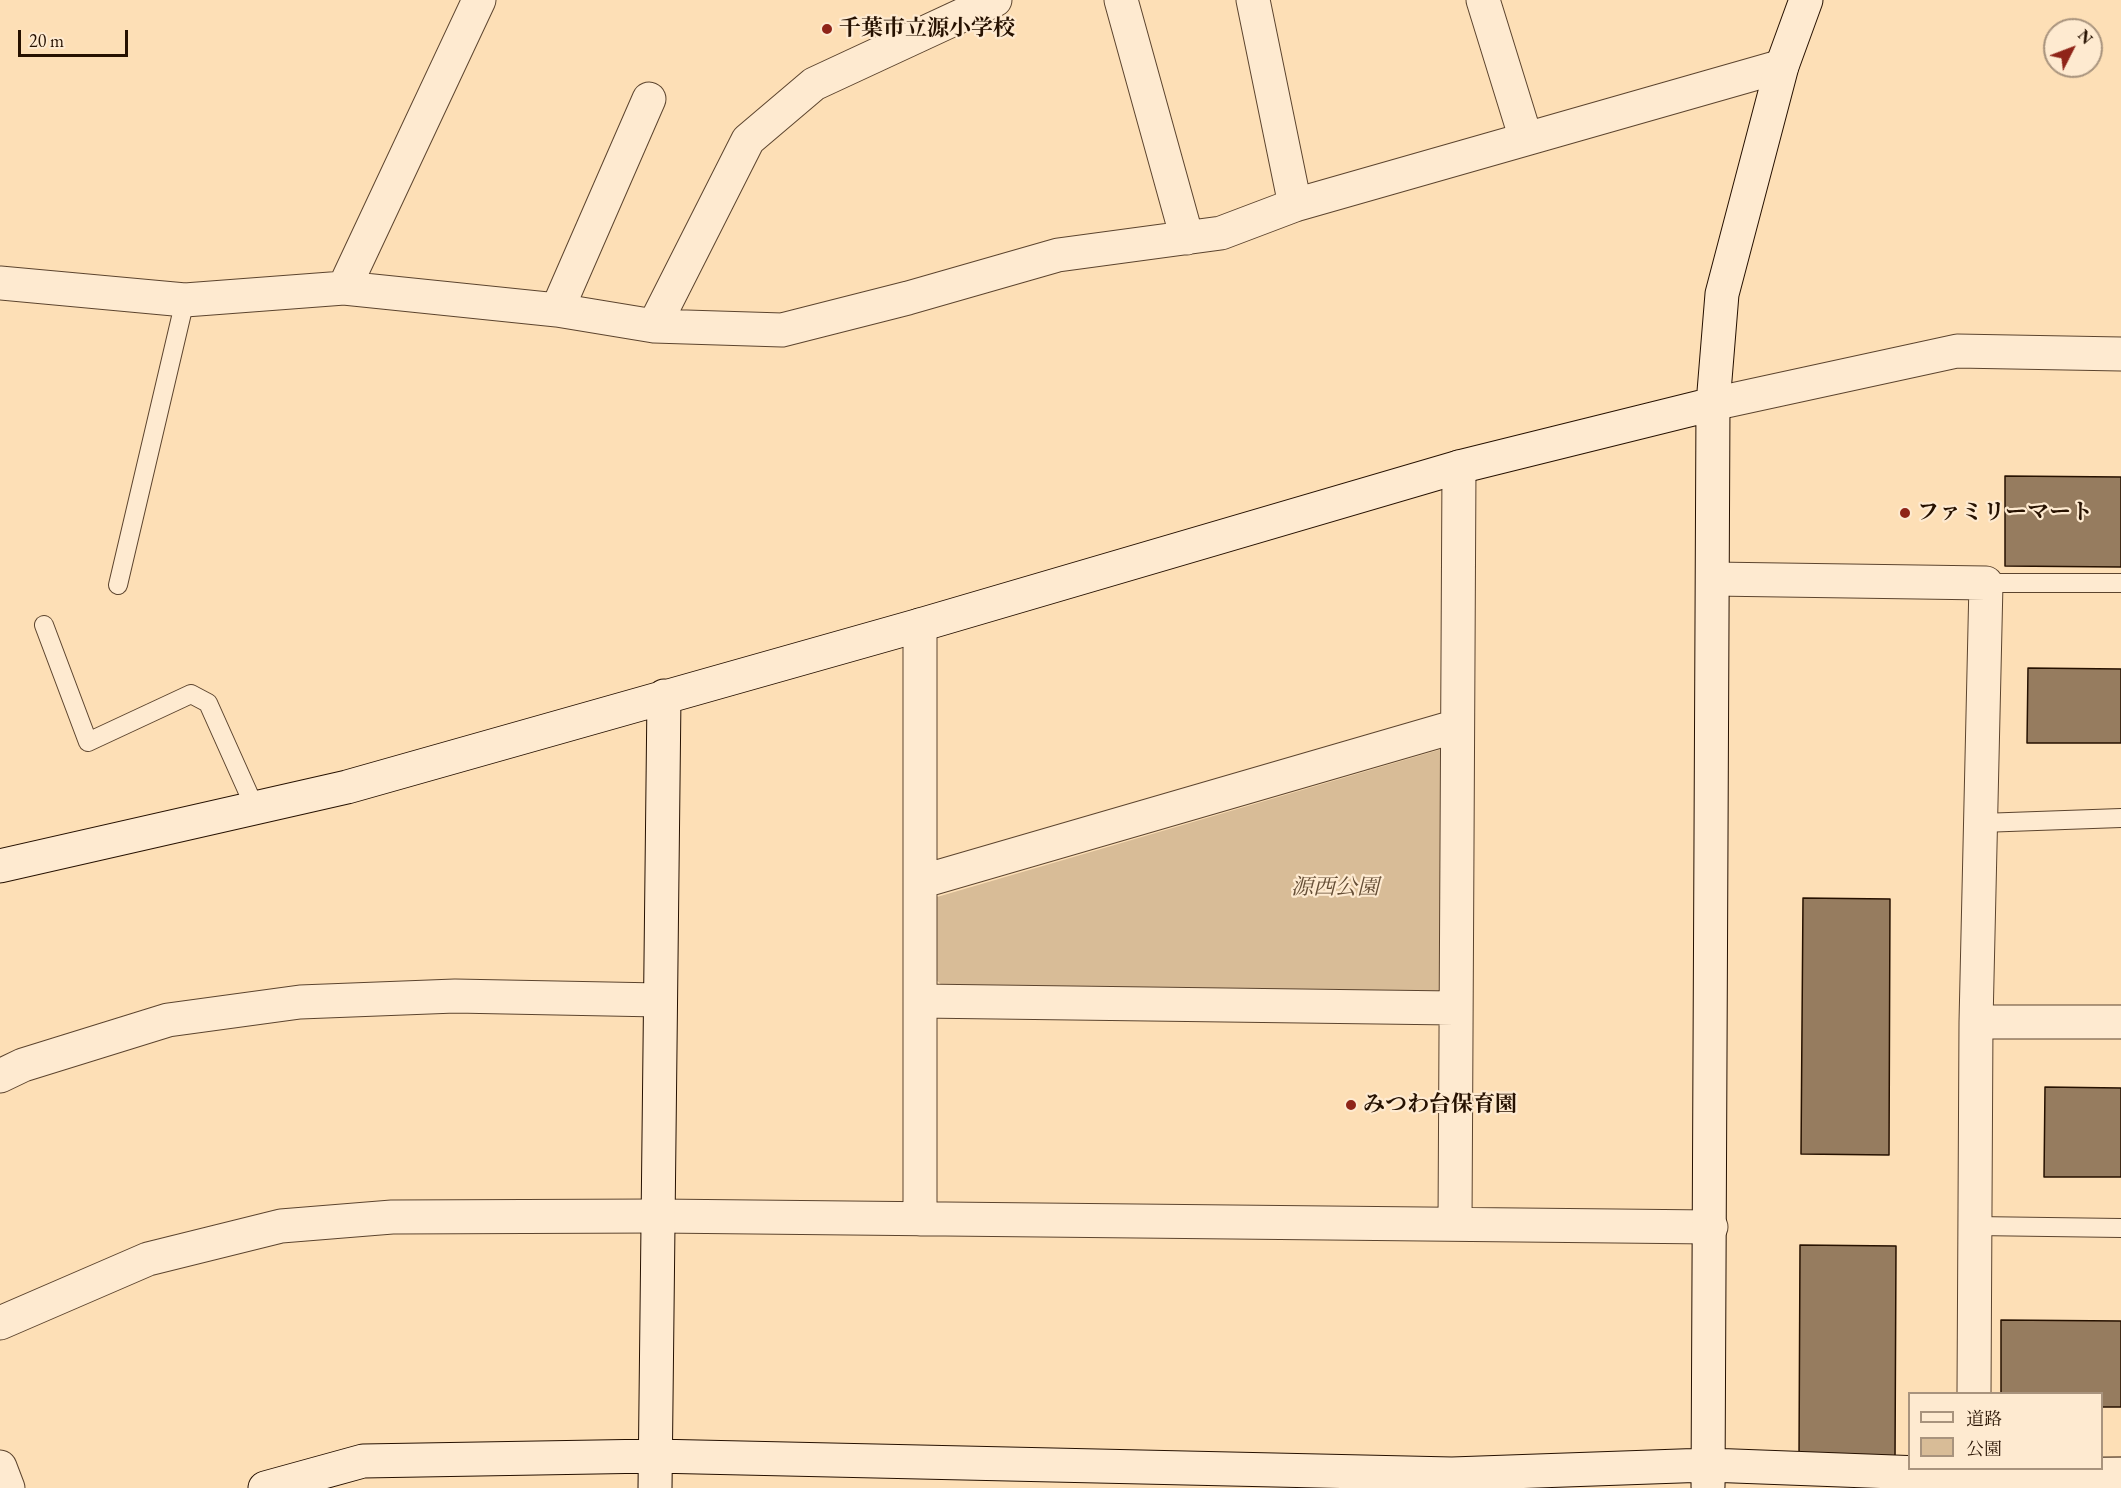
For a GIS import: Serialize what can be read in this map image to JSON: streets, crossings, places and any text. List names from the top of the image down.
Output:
{
  "parks": ["源西公園"],
  "places": ["千葉市立源小学校", "ファミリーマート", "みつわ台保育園"],
  "legend": ["道路", "公園"],
  "scale_bar": "20 m",
  "north": "top right"
}
